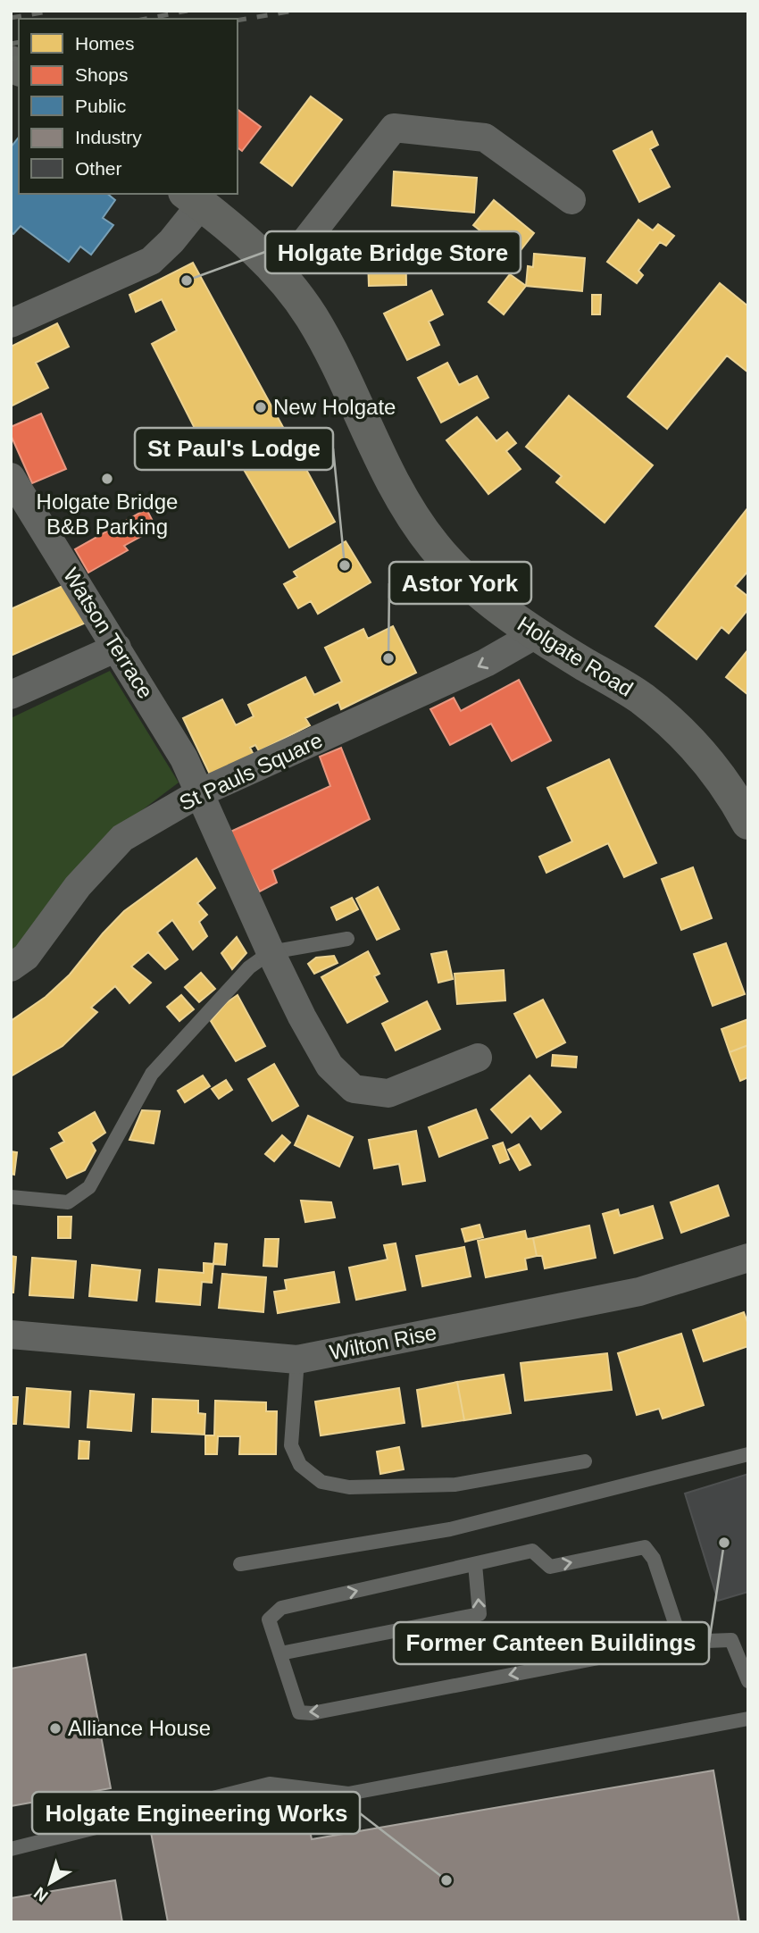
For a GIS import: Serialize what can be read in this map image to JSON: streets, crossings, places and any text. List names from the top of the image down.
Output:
{
  "streets": {
    "main road": ["Holgate Road"],
    "street": ["Watson Terrace", "St Pauls Square", "Wilton Rise"]
  },
  "crossings": [
    ["Watson Terrace", "St Pauls Square"],
    ["Holgate Road", "St Pauls Square"]
  ],
  "one_way": ["St Pauls Square"],
  "places": [
    "Holgate Bridge Store",
    "New Holgate",
    "Holgate Bridge B&B Parking",
    "St Paul's Lodge",
    "Astor York",
    "Former Canteen Buildings",
    "Alliance House",
    "Holgate Engineering Works"
  ],
  "legend": [
    "Homes",
    "Shops",
    "Public",
    "Industry",
    "Other"
  ],
  "north": "bottom left"
}
